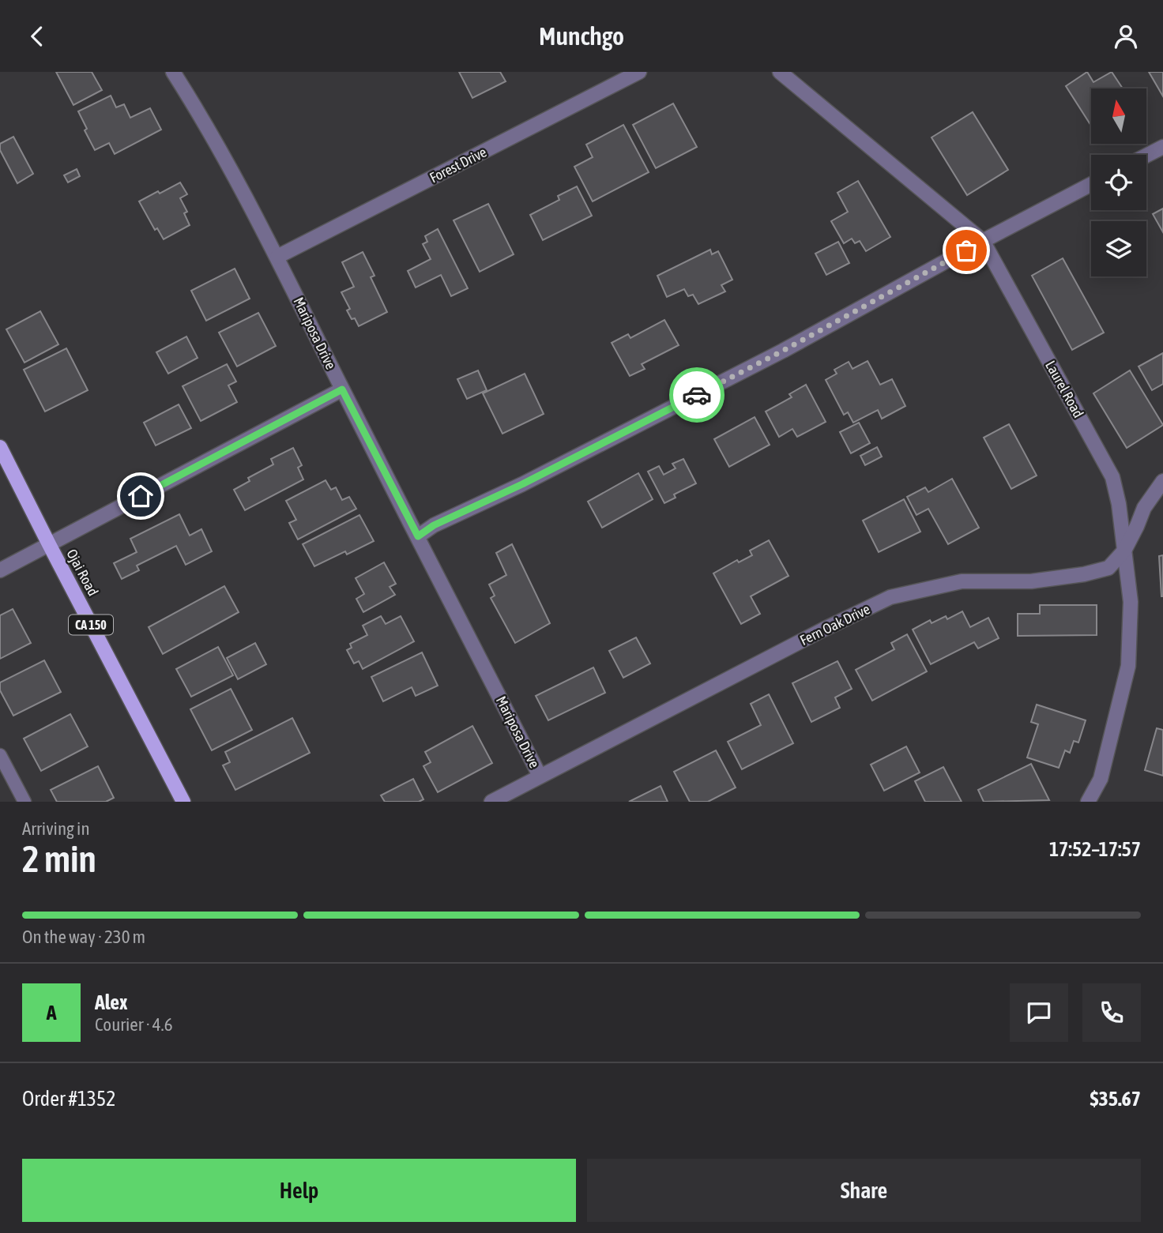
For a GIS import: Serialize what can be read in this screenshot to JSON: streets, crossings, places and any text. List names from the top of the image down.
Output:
{
  "streets": {
    "main road": ["Ojai Road", "CA 150"],
    "street": [
      "Forest Drive",
      "Mariposa Drive",
      "Laurel Road",
      "Fern Oak Drive"
    ]
  },
  "crossings": [
    ["Forest Drive", "Mariposa Drive"],
    ["Mariposa Drive", "Fern Oak Drive"],
    ["Laurel Road", "Fern Oak Drive"]
  ],
  "north": "top",
  "page": {
    "header": "Munchgo",
    "heading": ["2 min", "Arriving in", "17:52–17:57"],
    "panel": [
      "Alex",
      "Courier · 4.6",
      "Order #1352",
      "$35.67"
    ],
    "bar": "On the way · 230 m",
    "round": "A",
    "buttons": ["Help", "Share"]
  }
}
